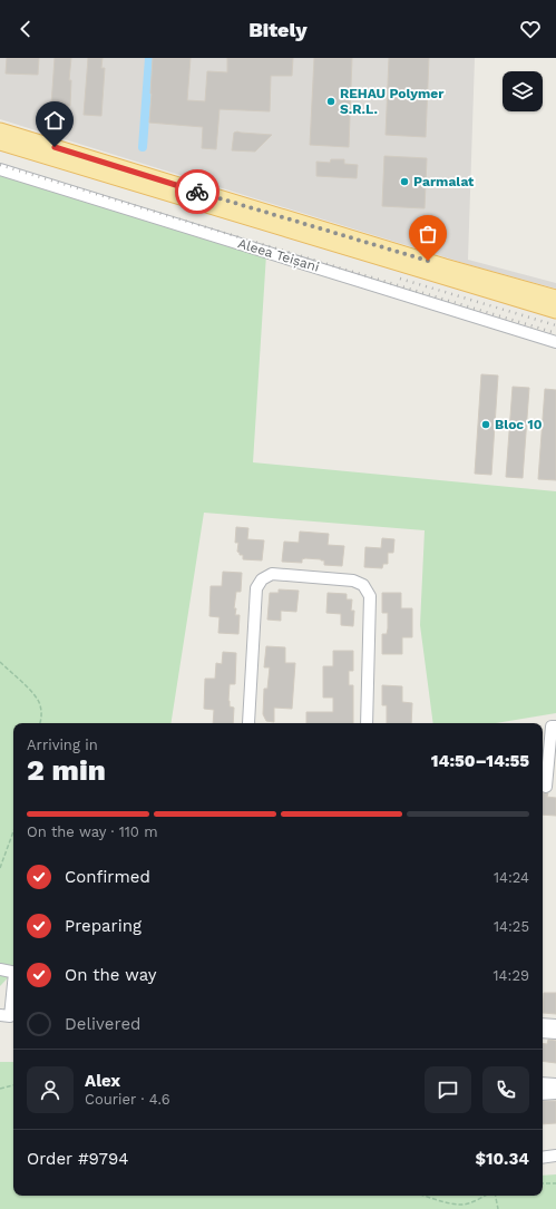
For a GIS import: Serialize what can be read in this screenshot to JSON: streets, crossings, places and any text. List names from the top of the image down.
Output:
{
  "streets": {
    "street": ["Aleea Teișani"]
  },
  "places": ["REHAU Polymer S.R.L.", "Parmalat", "Bloc 10"],
  "page": {
    "header": "Bitely",
    "heading": ["2 min", "Arriving in", "14:50–14:55"],
    "panel": [
      "Alex",
      "Courier · 4.6",
      "Order #9794",
      "$10.34"
    ],
    "bar": "On the way · 110 m",
    "list": [
      ["Confirmed", "14:24"],
      ["Preparing", "14:25"],
      ["On the way", "14:29"],
      "Delivered"
    ]
  }
}
